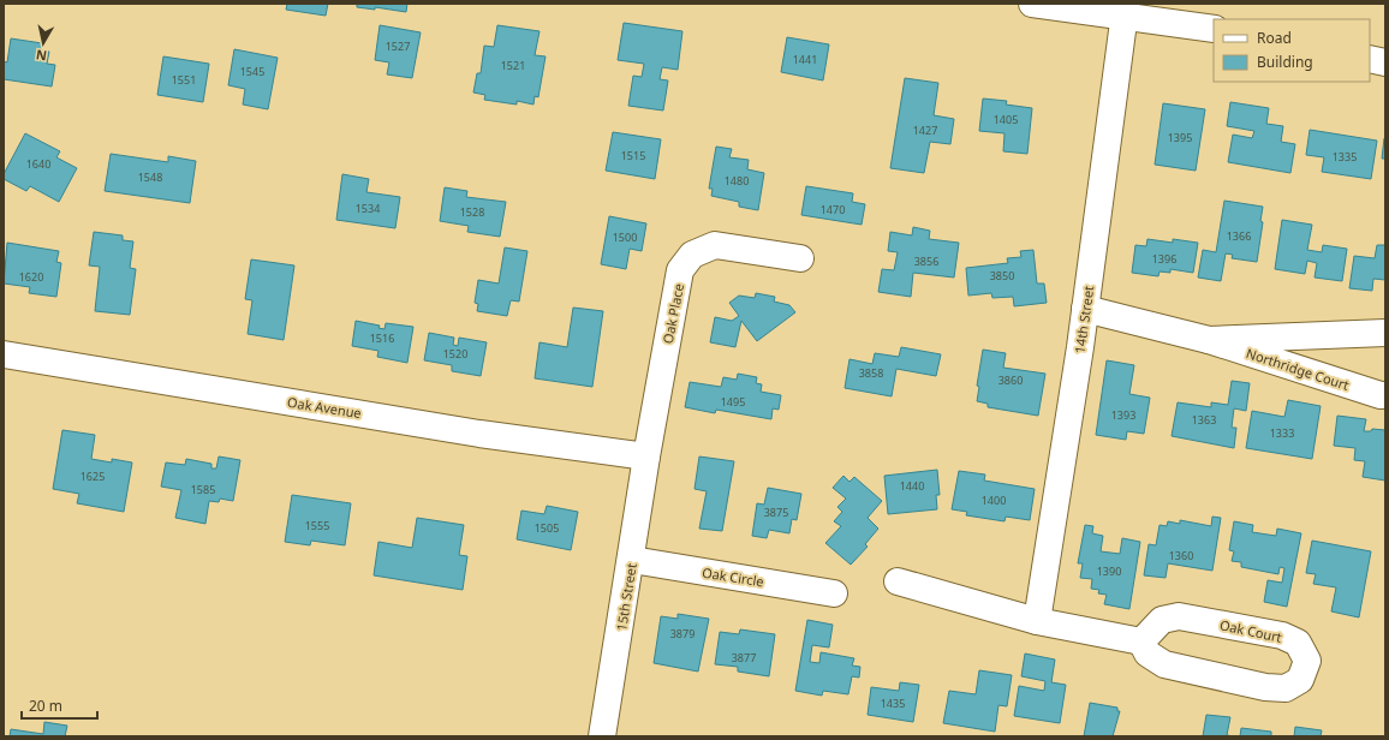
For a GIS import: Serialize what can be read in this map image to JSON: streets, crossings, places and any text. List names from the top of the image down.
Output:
{
  "streets": {
    "street": [
      "Oak Place",
      "14th Street",
      "Northridge Court",
      "Oak Avenue",
      "Oak Circle",
      "15th Street",
      "Oak Court"
    ]
  },
  "crossings": [
    ["Oak Place", "Oak Avenue"],
    ["Oak Place", "15th Street"],
    ["14th Street", "Northridge Court"],
    ["Oak Avenue", "15th Street"],
    ["Oak Circle", "15th Street"]
  ],
  "house_numbers": [
    "1527",
    "1441",
    "1521",
    "1545",
    "1551",
    "1405",
    "1427",
    "1395",
    "1515",
    "1335",
    "1640",
    "1548",
    "1480",
    "1534",
    "1470",
    "1528",
    "1366",
    "1500",
    "1396",
    "3856",
    "3850",
    "1620",
    "1516",
    "1520",
    "3858",
    "3860",
    "1495",
    "1393",
    "1363",
    "1333",
    "1625",
    "1440",
    "1585",
    "1400",
    "3875",
    "1555",
    "1505",
    "1360",
    "1390",
    "3879",
    "3877",
    "1435"
  ],
  "legend": ["Road", "Building"],
  "scale_bar": "20 m",
  "north": "bottom"
}
